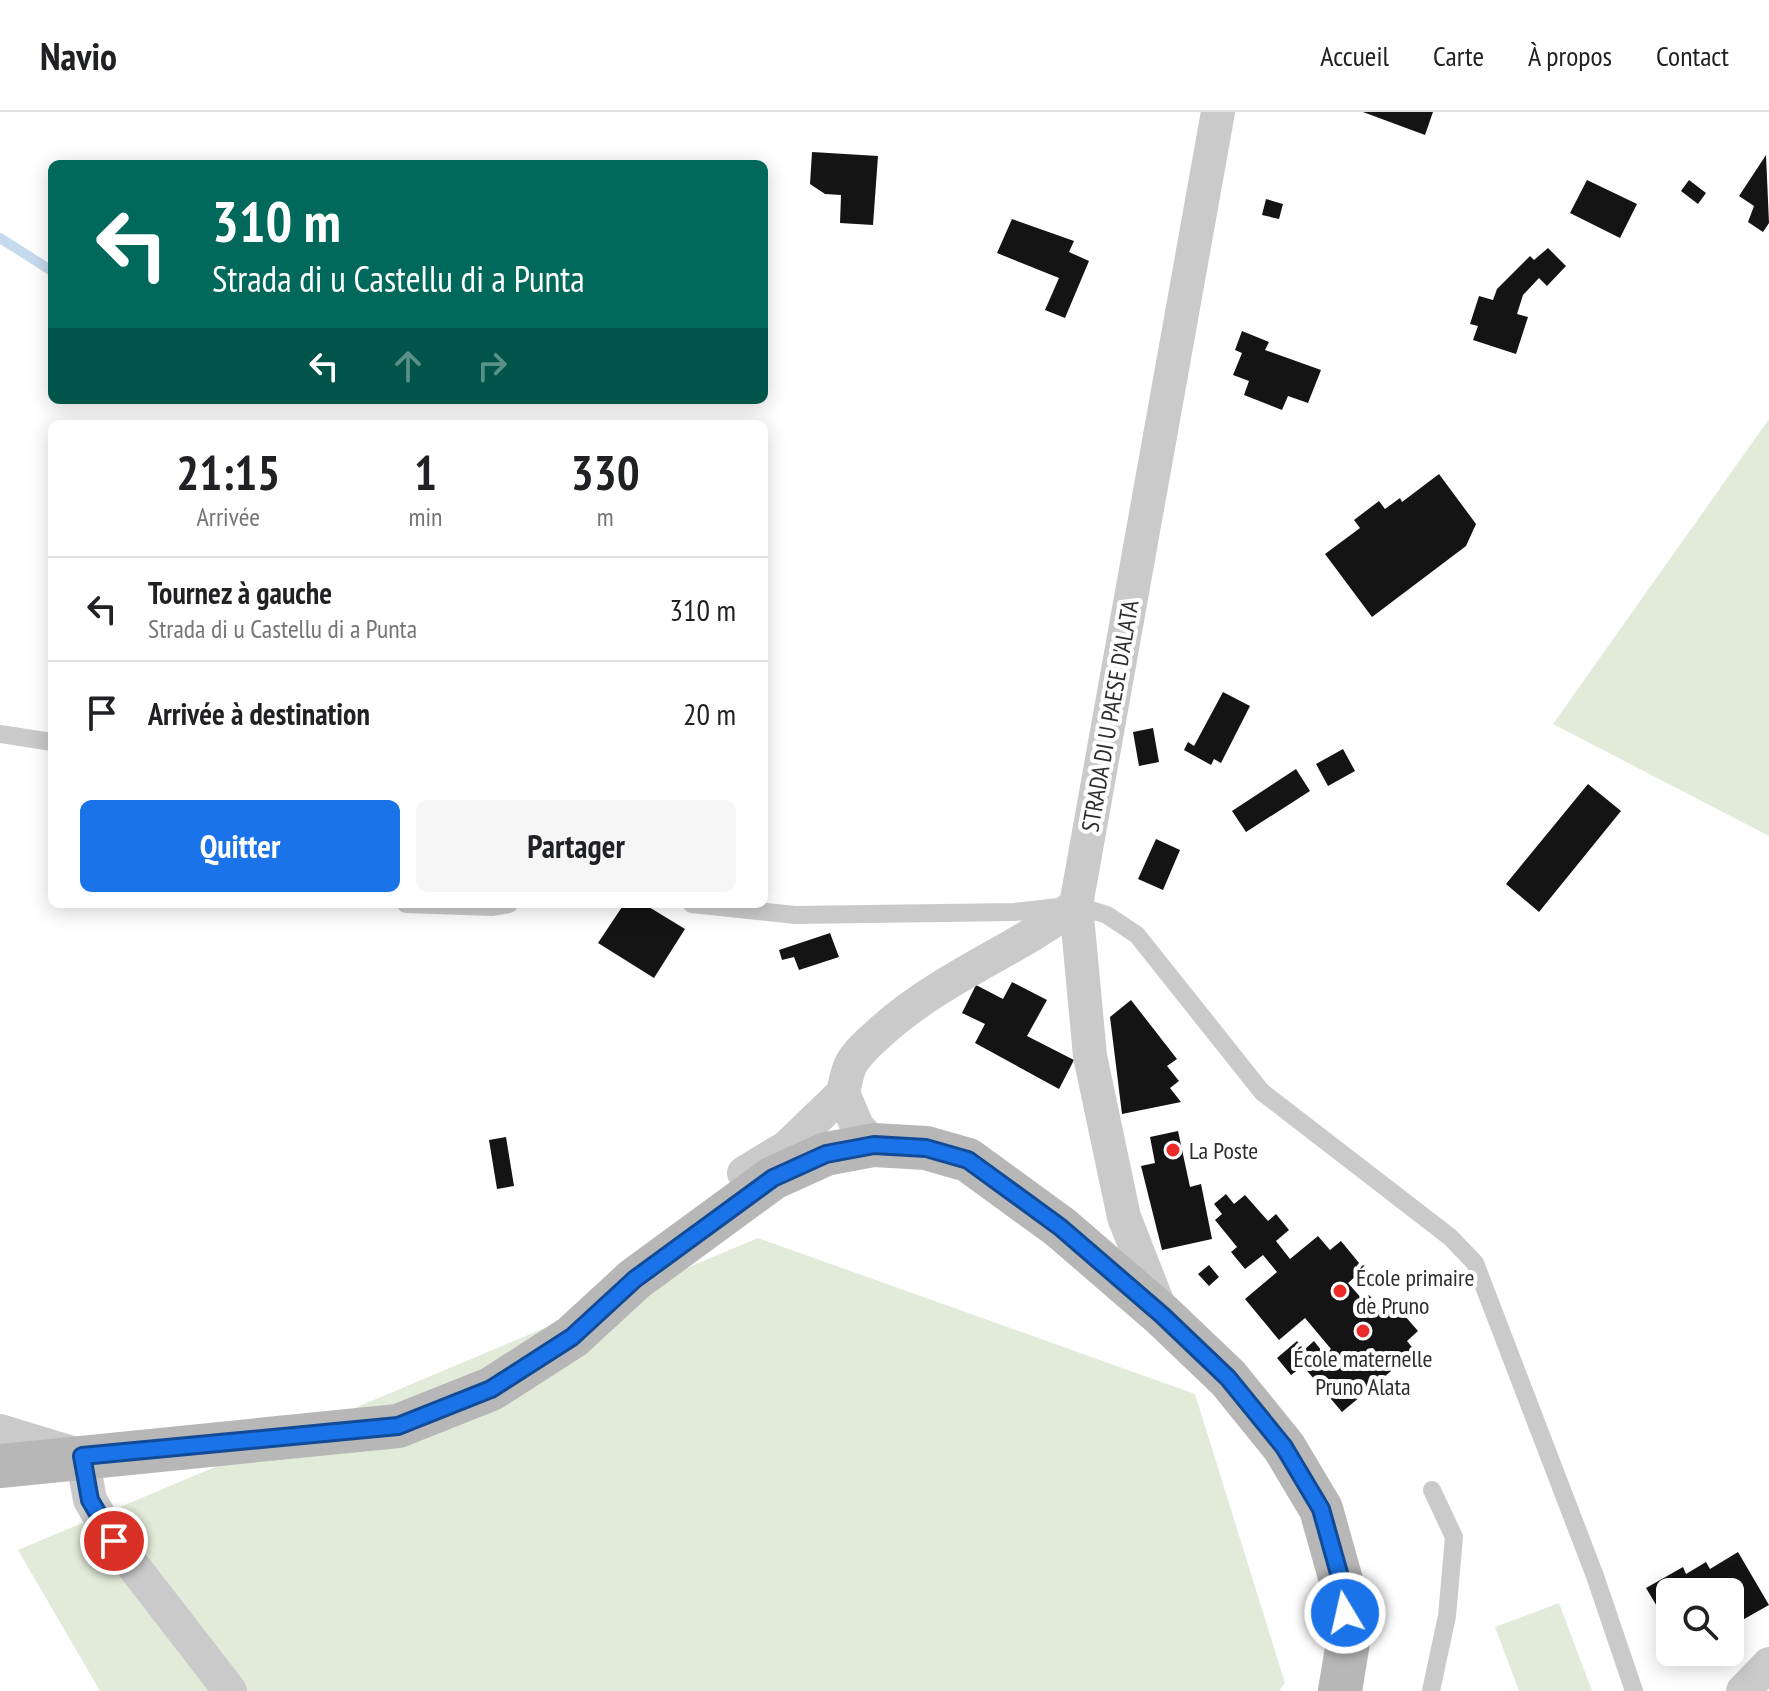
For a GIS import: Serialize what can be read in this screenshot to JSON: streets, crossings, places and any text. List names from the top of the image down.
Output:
{
  "streets": {
    "street": ["STRADA DI U PAESE D'ALATA"]
  },
  "places": ["La Poste", "École primaire de Pruno", "École maternelle Pruno Alata"],
  "page": {
    "header": "Navio",
    "nav": [
      "Accueil",
      "Carte",
      "À propos",
      "Contact"
    ],
    "turn": ["310 m", "Strada di u Castellu di a Punta"],
    "eta": [
      "21:15",
      "Arrivée",
      "1",
      "min",
      "330",
      "m"
    ],
    "list": [
      {
        "name": "Tournez à gauche",
        "note": "Strada di u Castellu di a Punta",
        "value": "310 m"
      },
      {
        "name": "Arrivée à destination",
        "value": "20 m"
      }
    ],
    "buttons": ["Quitter", "Partager"]
  }
}
